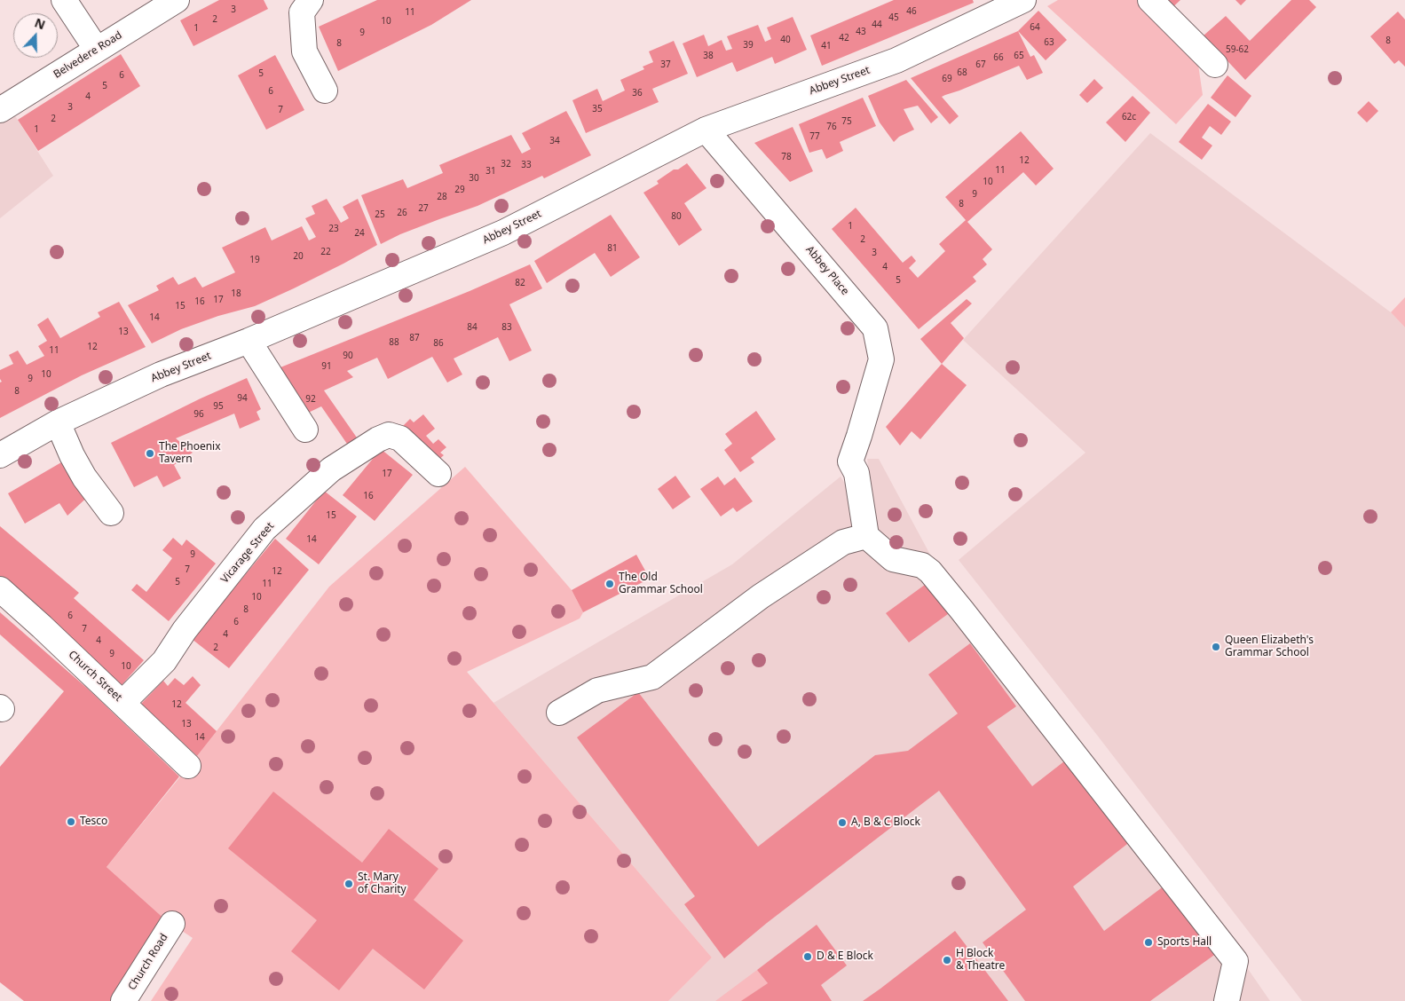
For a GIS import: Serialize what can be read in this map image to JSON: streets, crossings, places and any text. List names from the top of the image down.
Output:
{
  "streets": {
    "street": [
      "Belvedere Road",
      "Abbey Street",
      "Abbey Place",
      "Vicarage Street",
      "Church Street",
      "Church Road"
    ]
  },
  "crossings": [
    ["Abbey Street", "Abbey Place"],
    ["Vicarage Street", "Church Street"]
  ],
  "places": [
    "The Phoenix Tavern",
    "The Old Grammar School",
    "Queen Elizabeth's Grammar School",
    "Tesco",
    "A, B & C Block",
    "St. Mary of Charity",
    "Sports Hall",
    "D & E Block",
    "H Block & Theatre"
  ],
  "house_numbers": [
    "3",
    "46",
    "11",
    "45",
    "2",
    "10",
    "44",
    "64",
    "1",
    "43",
    "9",
    "42",
    "40",
    "8",
    "63",
    "8",
    "39",
    "41",
    "59-62",
    "38",
    "65",
    "66",
    "37",
    "67",
    "68",
    "5",
    "6",
    "69",
    "5",
    "6",
    "36",
    "4",
    "3",
    "35",
    "7",
    "62c",
    "2",
    "75",
    "76",
    "1",
    "77",
    "34",
    "78",
    "12",
    "32",
    "33",
    "11",
    "31",
    "30",
    "10",
    "29",
    "9",
    "28",
    "8",
    "27",
    "26",
    "25",
    "80",
    "1",
    "23",
    "24",
    "2",
    "81",
    "22",
    "3",
    "20",
    "19",
    "4",
    "5",
    "82",
    "18",
    "17",
    "16",
    "15",
    "14",
    "84",
    "83",
    "13",
    "87",
    "88",
    "86",
    "12",
    "11",
    "90",
    "91",
    "10",
    "9",
    "8",
    "94",
    "92",
    "95",
    "96",
    "17",
    "16",
    "15",
    "14",
    "9",
    "7",
    "12",
    "5",
    "11",
    "10",
    "8",
    "6",
    "6",
    "7",
    "4",
    "4",
    "2",
    "9",
    "10",
    "12",
    "13",
    "14"
  ],
  "north": "top"
}
